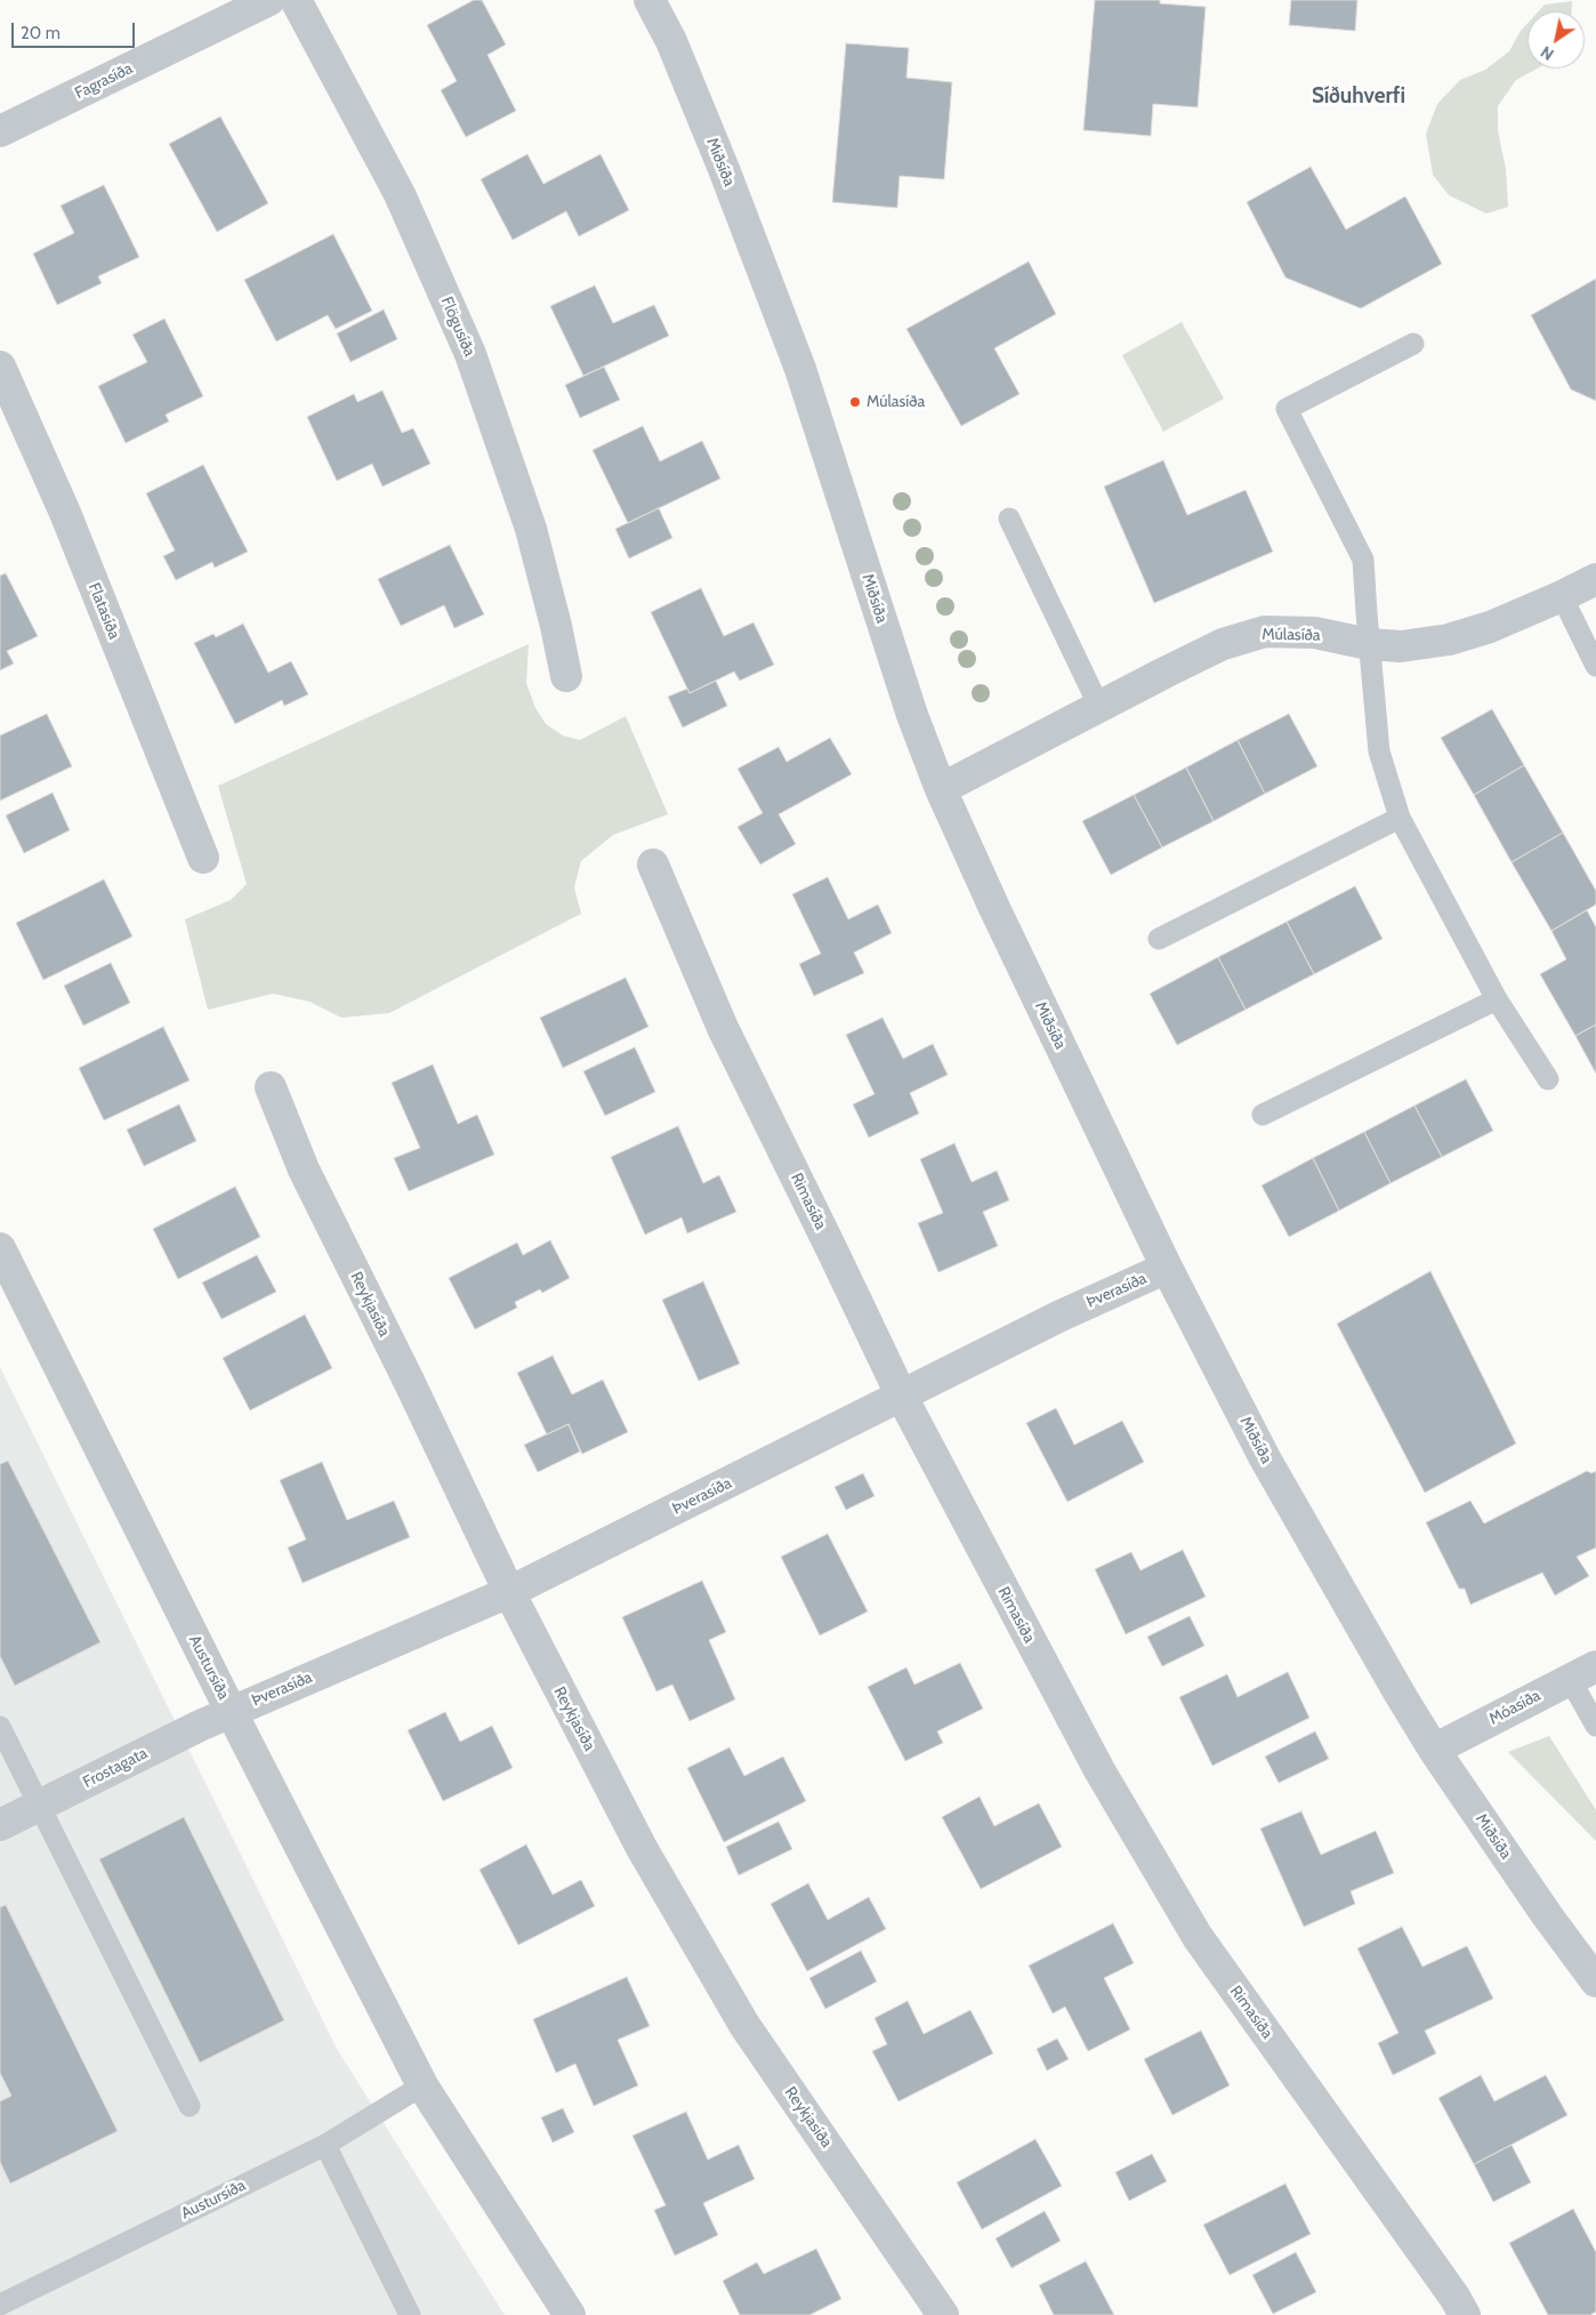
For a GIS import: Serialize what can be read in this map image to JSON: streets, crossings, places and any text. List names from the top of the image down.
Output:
{
  "streets": {
    "street": [
      "Fagrasíða",
      "Miðsíða",
      "Flögusíða",
      "Flatasíða",
      "Múlasíða",
      "Rimasíða",
      "Þverasíða",
      "Reykjasíða",
      "Austursíða",
      "Móasíða",
      "Frostagata"
    ]
  },
  "crossings": [
    ["Miðsíða", "Múlasíða"],
    ["Miðsíða", "Þverasíða"],
    ["Miðsíða", "Móasíða"],
    ["Rimasíða", "Þverasíða"],
    ["Þverasíða", "Reykjasíða"],
    ["Þverasíða", "Austursíða"],
    ["Þverasíða", "Frostagata"],
    ["Austursíða", "Frostagata"]
  ],
  "districts": ["Síðuhverfi"],
  "places": ["Múlasíða"],
  "scale_bar": "20 m",
  "north": "bottom left"
}
